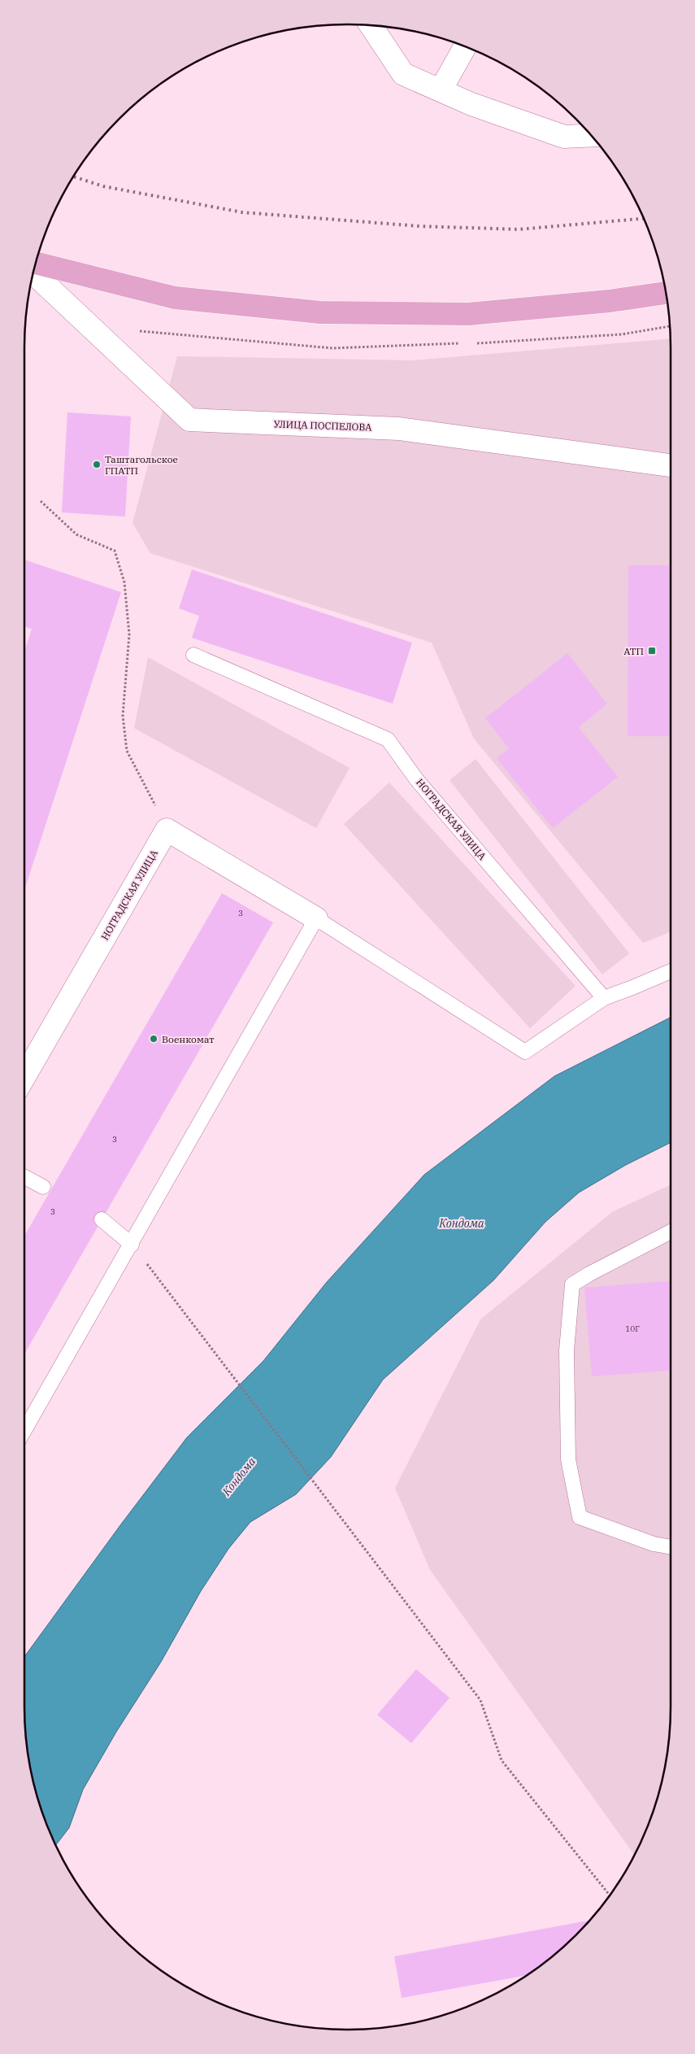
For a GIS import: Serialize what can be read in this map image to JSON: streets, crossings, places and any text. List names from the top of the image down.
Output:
{
  "streets": {
    "street": ["УЛИЦА ПОСПЕЛОВА", "НОГРАДСКАЯ УЛИЦА"]
  },
  "water": ["Кондома"],
  "places": {
    "other": ["Таштагольское ГПАТП", "Военкомат"],
    "transit": ["АТП"]
  },
  "house_numbers": [
    "3",
    "3",
    "3",
    "10Г"
  ]
}
